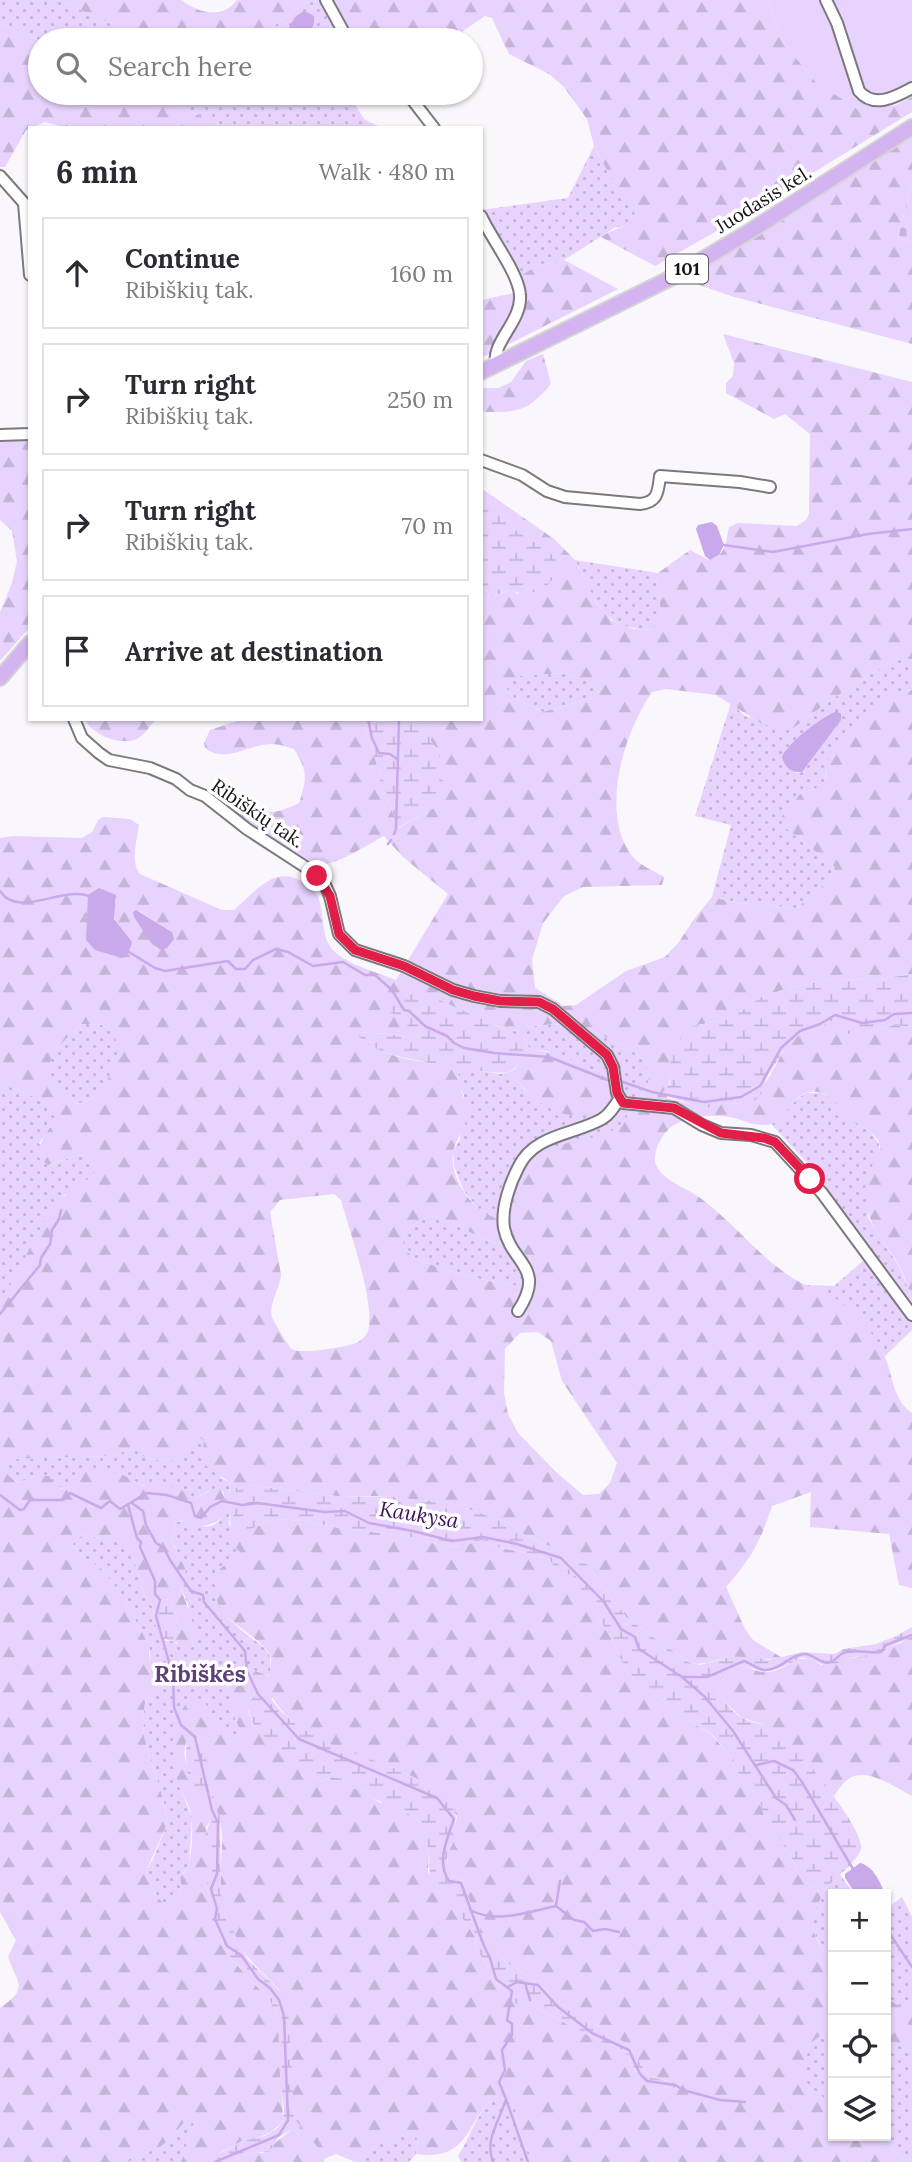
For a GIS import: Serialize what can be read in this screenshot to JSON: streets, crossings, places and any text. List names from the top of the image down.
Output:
{
  "streets": {
    "main road": ["Juodasis kel.", "101"],
    "street": ["Ribiškių tak."]
  },
  "districts": ["Ribiškės"],
  "water": ["Kaukysa"],
  "page": {
    "search": "Search here",
    "heading": ["6 min", "Walk · 480 m"],
    "list": [
      ["Continue", "Ribiškių tak.", "160 m"],
      ["Turn right", "Ribiškių tak.", "250 m"],
      ["Turn right", "Ribiškių tak.", "70 m"],
      "Arrive at destination"
    ],
    "map_buttons": ["+", "−"]
  }
}
